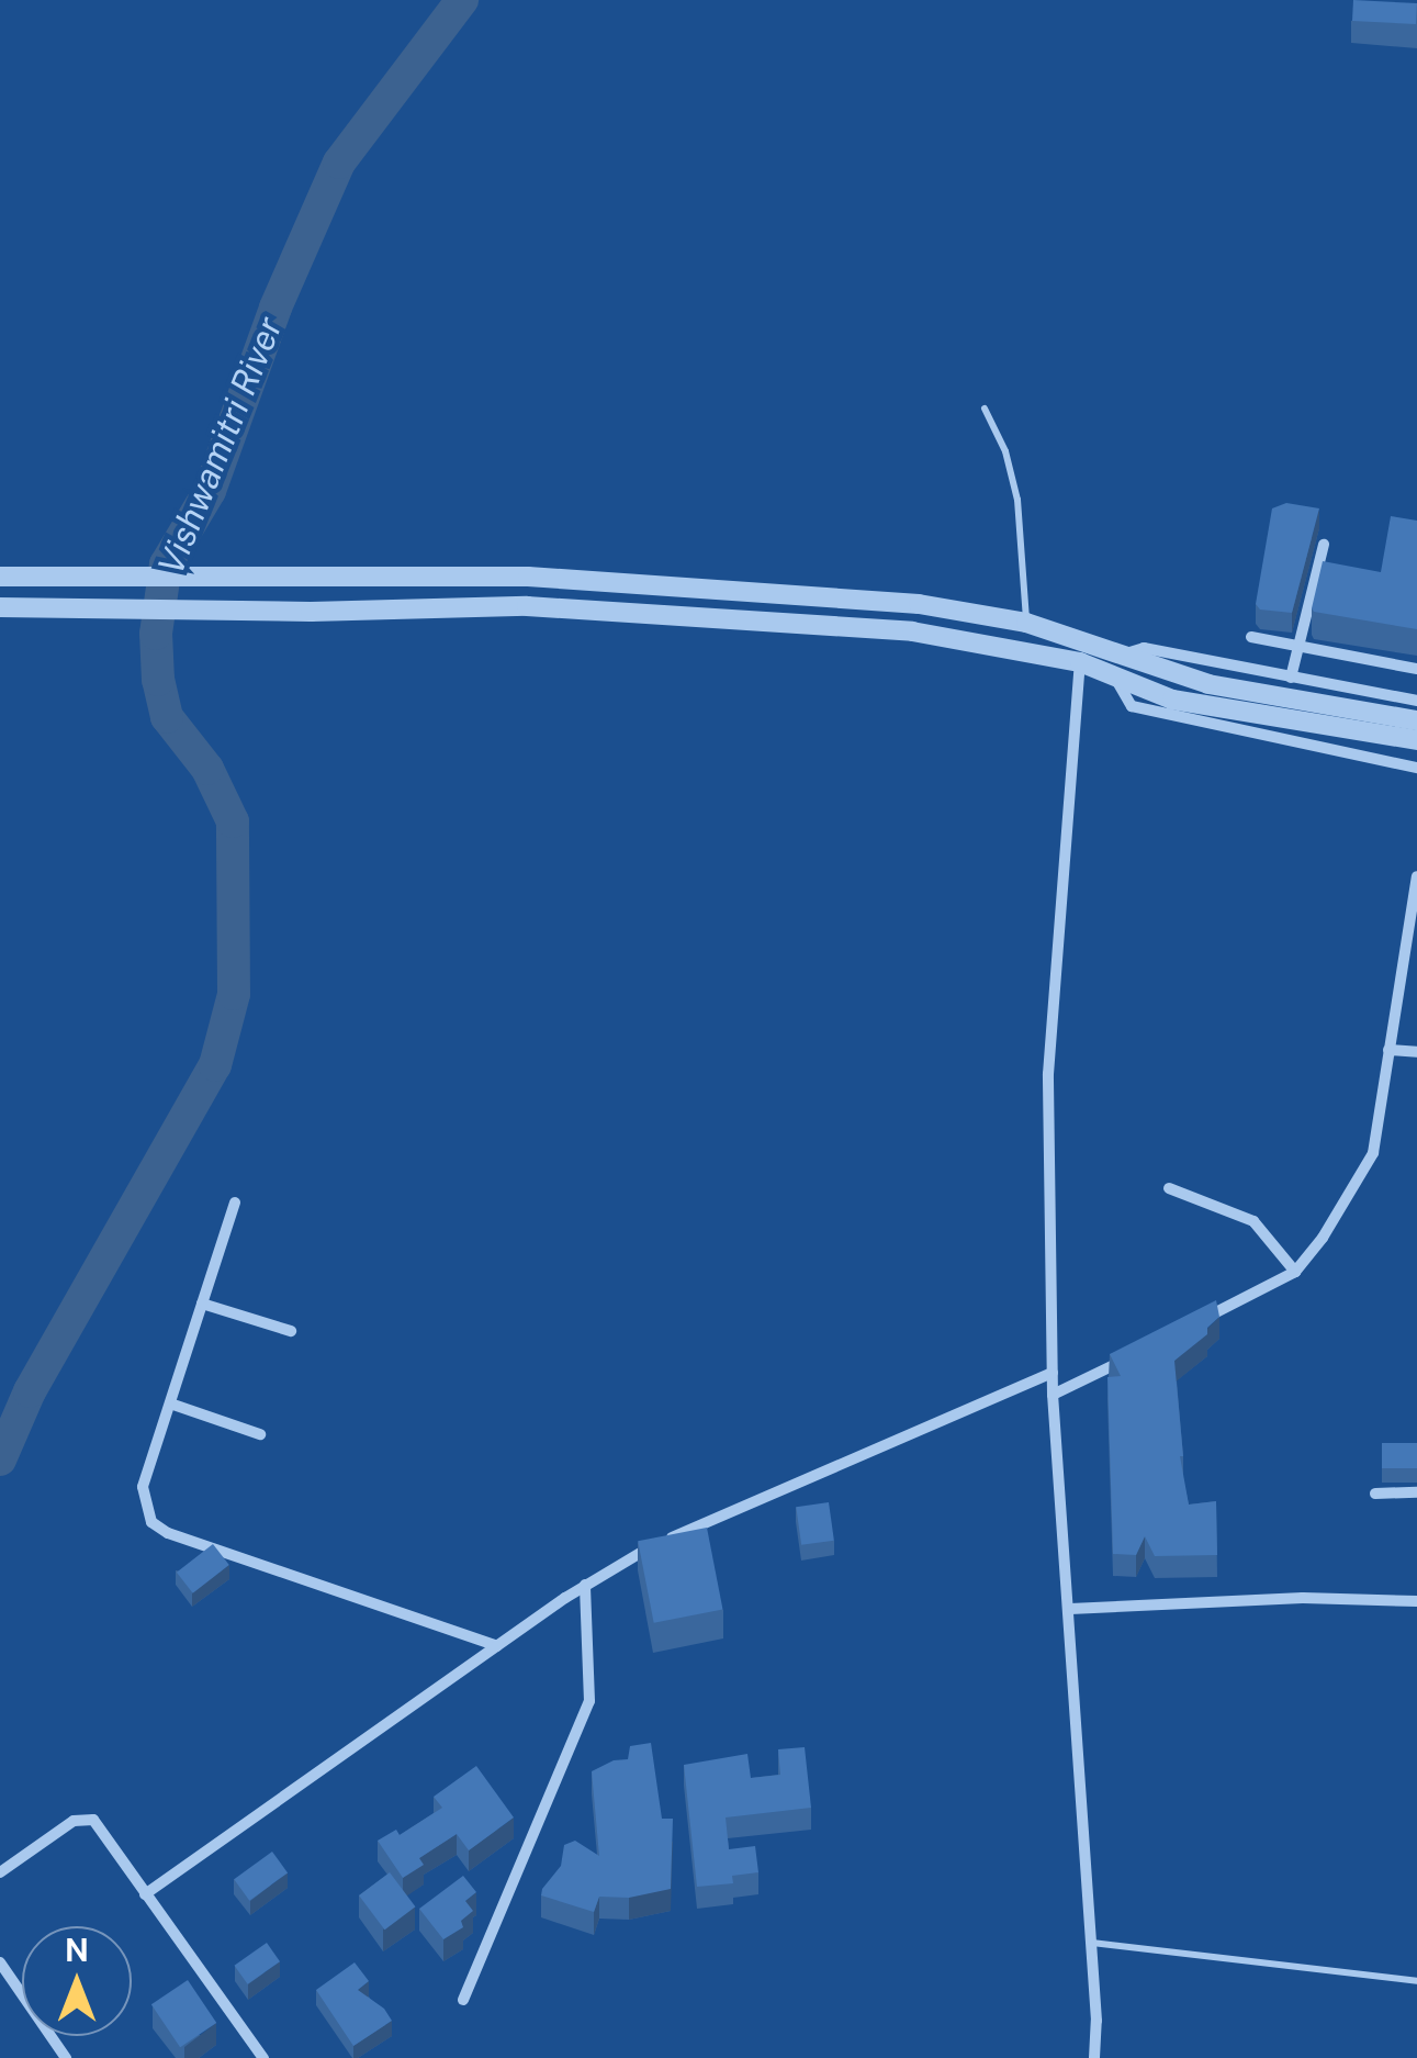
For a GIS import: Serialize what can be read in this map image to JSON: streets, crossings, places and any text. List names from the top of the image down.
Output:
{
  "water": ["Vishwamitri River"],
  "north": "top"
}
